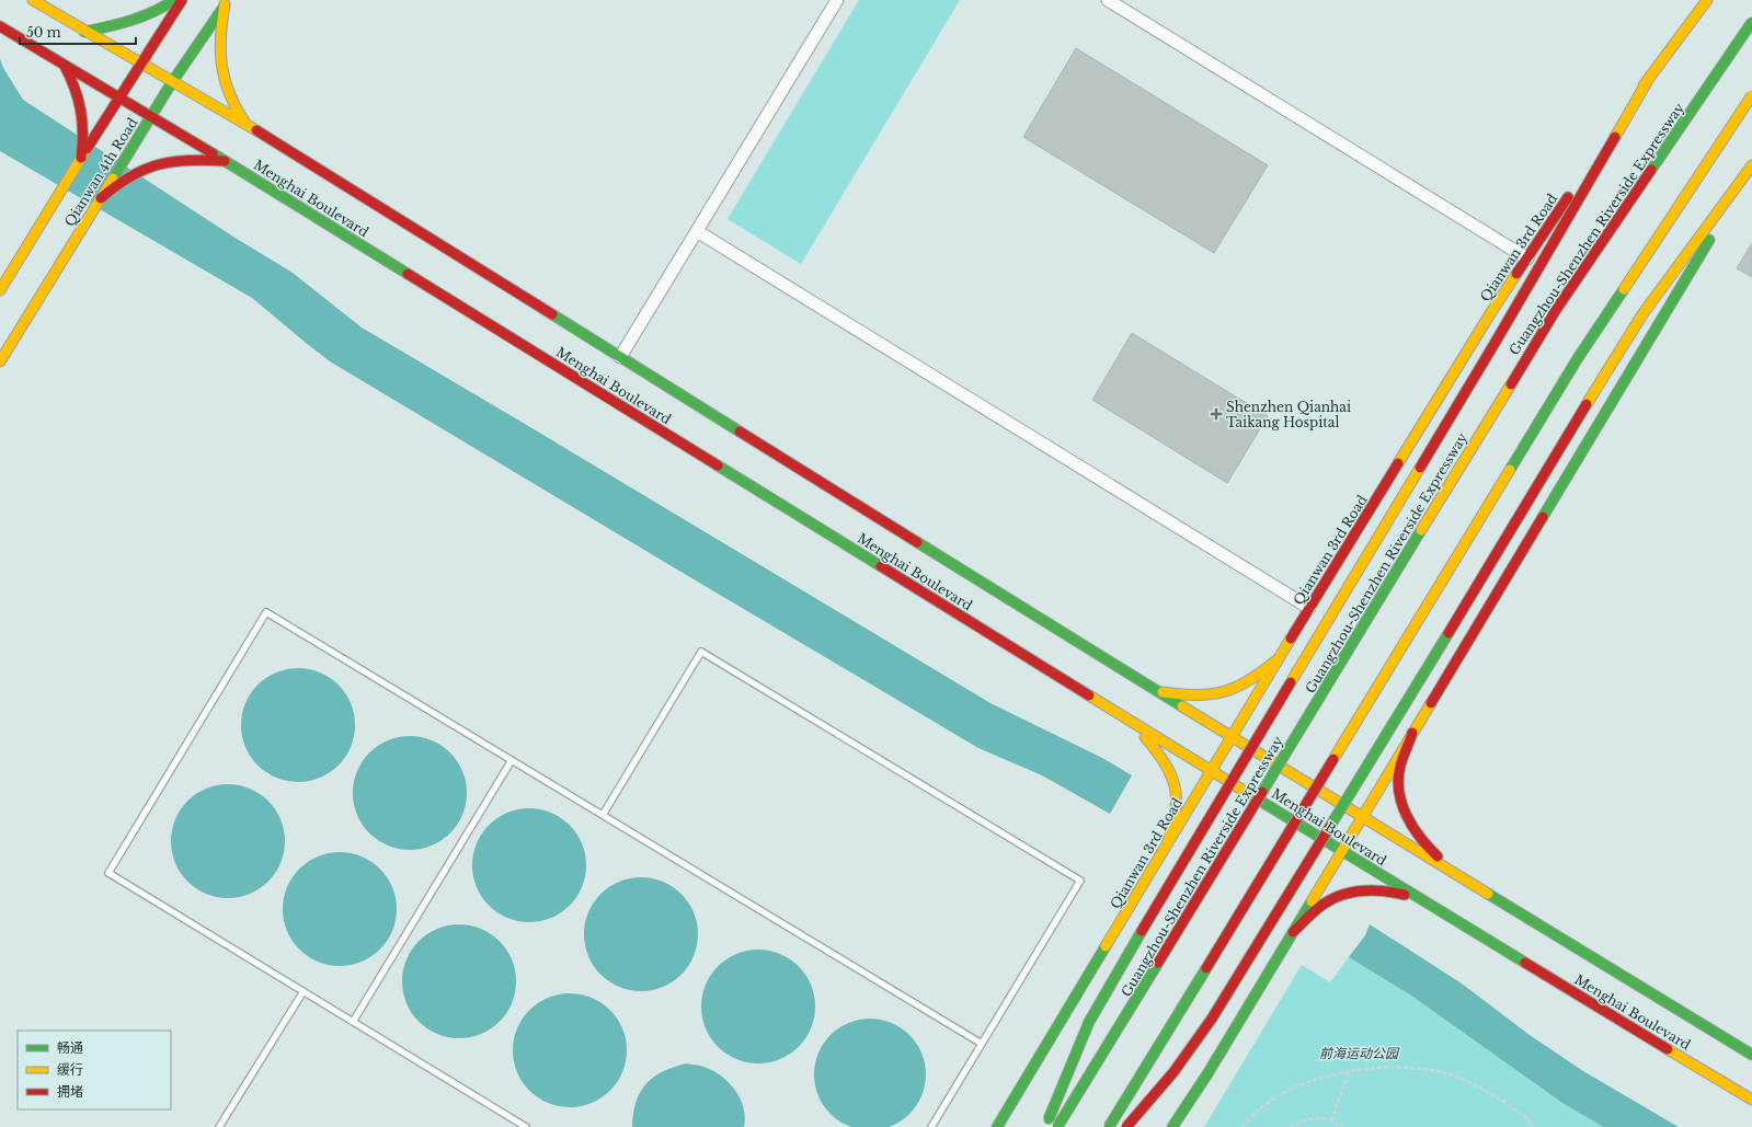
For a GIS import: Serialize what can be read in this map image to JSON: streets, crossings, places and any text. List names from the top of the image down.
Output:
{
  "streets": {
    "main road": [
      "Qianwan 4th Road",
      "Menghai Boulevard",
      "Guangzhou-Shenzhen Riverside Expressway",
      "Qianwan 3rd Road"
    ]
  },
  "crossings": [
    ["Qianwan 4th Road", "Menghai Boulevard"],
    ["Menghai Boulevard", "Qianwan 3rd Road"]
  ],
  "parks": ["前海运动公园"],
  "places": {
    "health": ["Shenzhen Qianhai Taikang Hospital"]
  },
  "legend": ["畅通", "缓行", "拥堵"],
  "scale_bar": "50 m"
}
